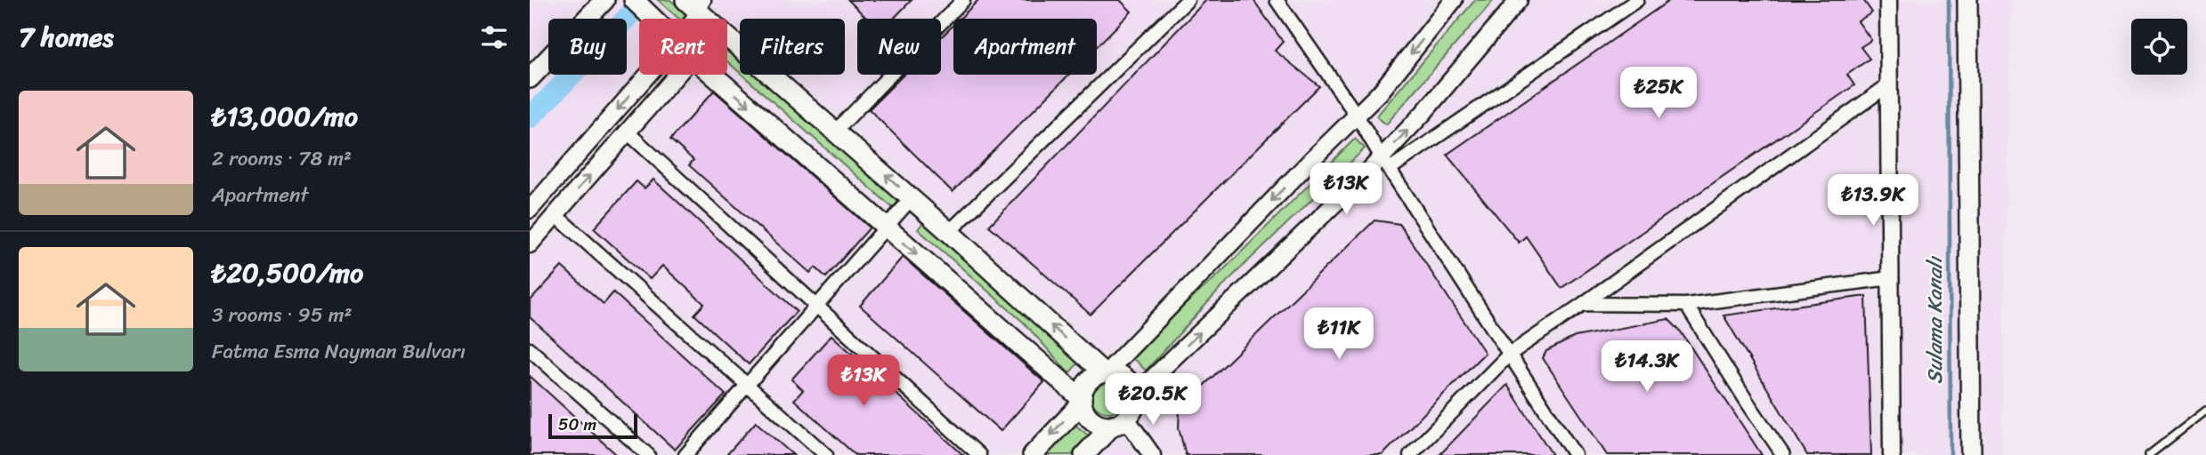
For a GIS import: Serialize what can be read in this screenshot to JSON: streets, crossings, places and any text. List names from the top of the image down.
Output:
{
  "water": ["Sulama Kanalı"],
  "scale_bar": "50 m",
  "page": {
    "heading": "7 homes",
    "chip": [
      "Buy",
      "Rent",
      "Filters",
      "New",
      "Apartment"
    ],
    "price": [
      "₺25K",
      "₺13K",
      "₺13.9K",
      "₺11K",
      "₺14.3K",
      "₺13K",
      "₺20.5K"
    ],
    "list": [
      {
        "name": "₺13,000/mo",
        "note": "2 rooms · 78 m² · Apartment"
      },
      {
        "name": "₺20,500/mo",
        "note": "3 rooms · 95 m² · Fatma Esma Nayman Bulvarı"
      }
    ],
    "scale": "50 m"
  }
}
